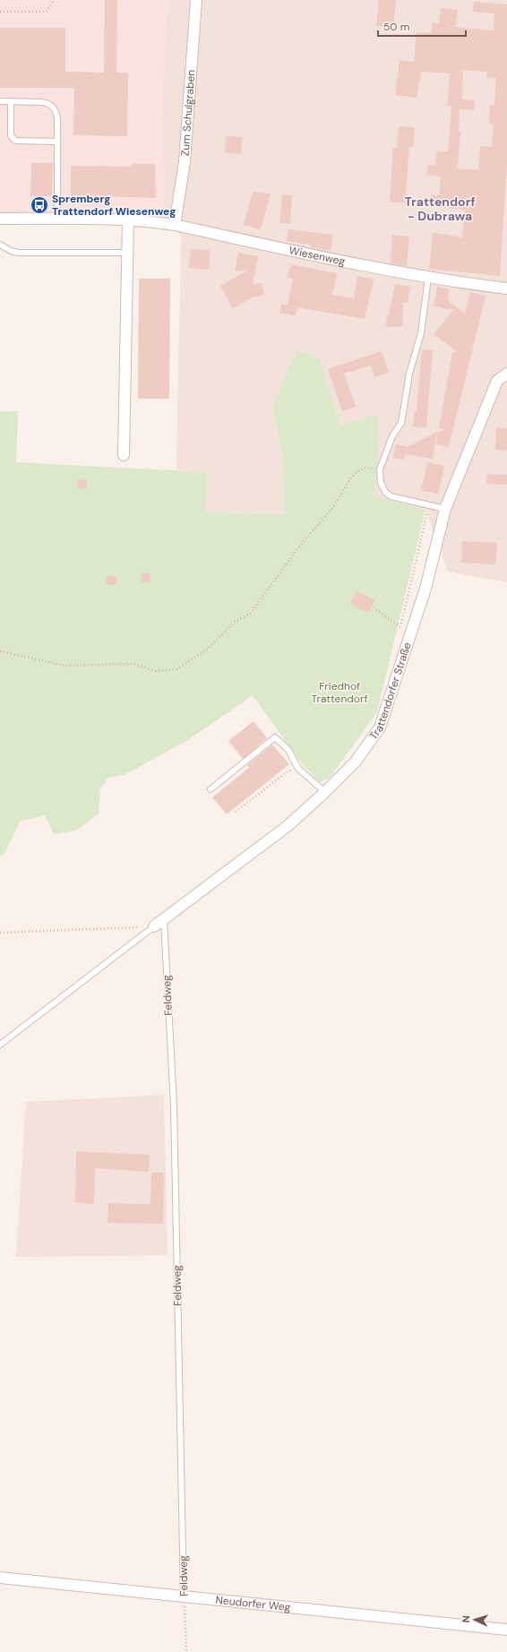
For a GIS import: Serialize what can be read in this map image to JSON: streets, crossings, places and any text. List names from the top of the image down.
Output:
{
  "streets": {
    "street": [
      "Zum Schulgraben",
      "Wiesenweg",
      "Trattendorfer Straße",
      "Neudorfer Weg"
    ],
    "lane": ["Feldweg"]
  },
  "crossings": [
    ["Zum Schulgraben", "Wiesenweg"],
    ["Trattendorfer Straße", "Feldweg"],
    ["Feldweg", "Neudorfer Weg"]
  ],
  "districts": ["Trattendorf - Dubrawa"],
  "parks": ["Friedhof Trattendorf"],
  "places": {
    "bus stop": ["Spremberg Trattendorf Wiesenweg"]
  },
  "scale_bar": "50 m",
  "north": "left"
}
